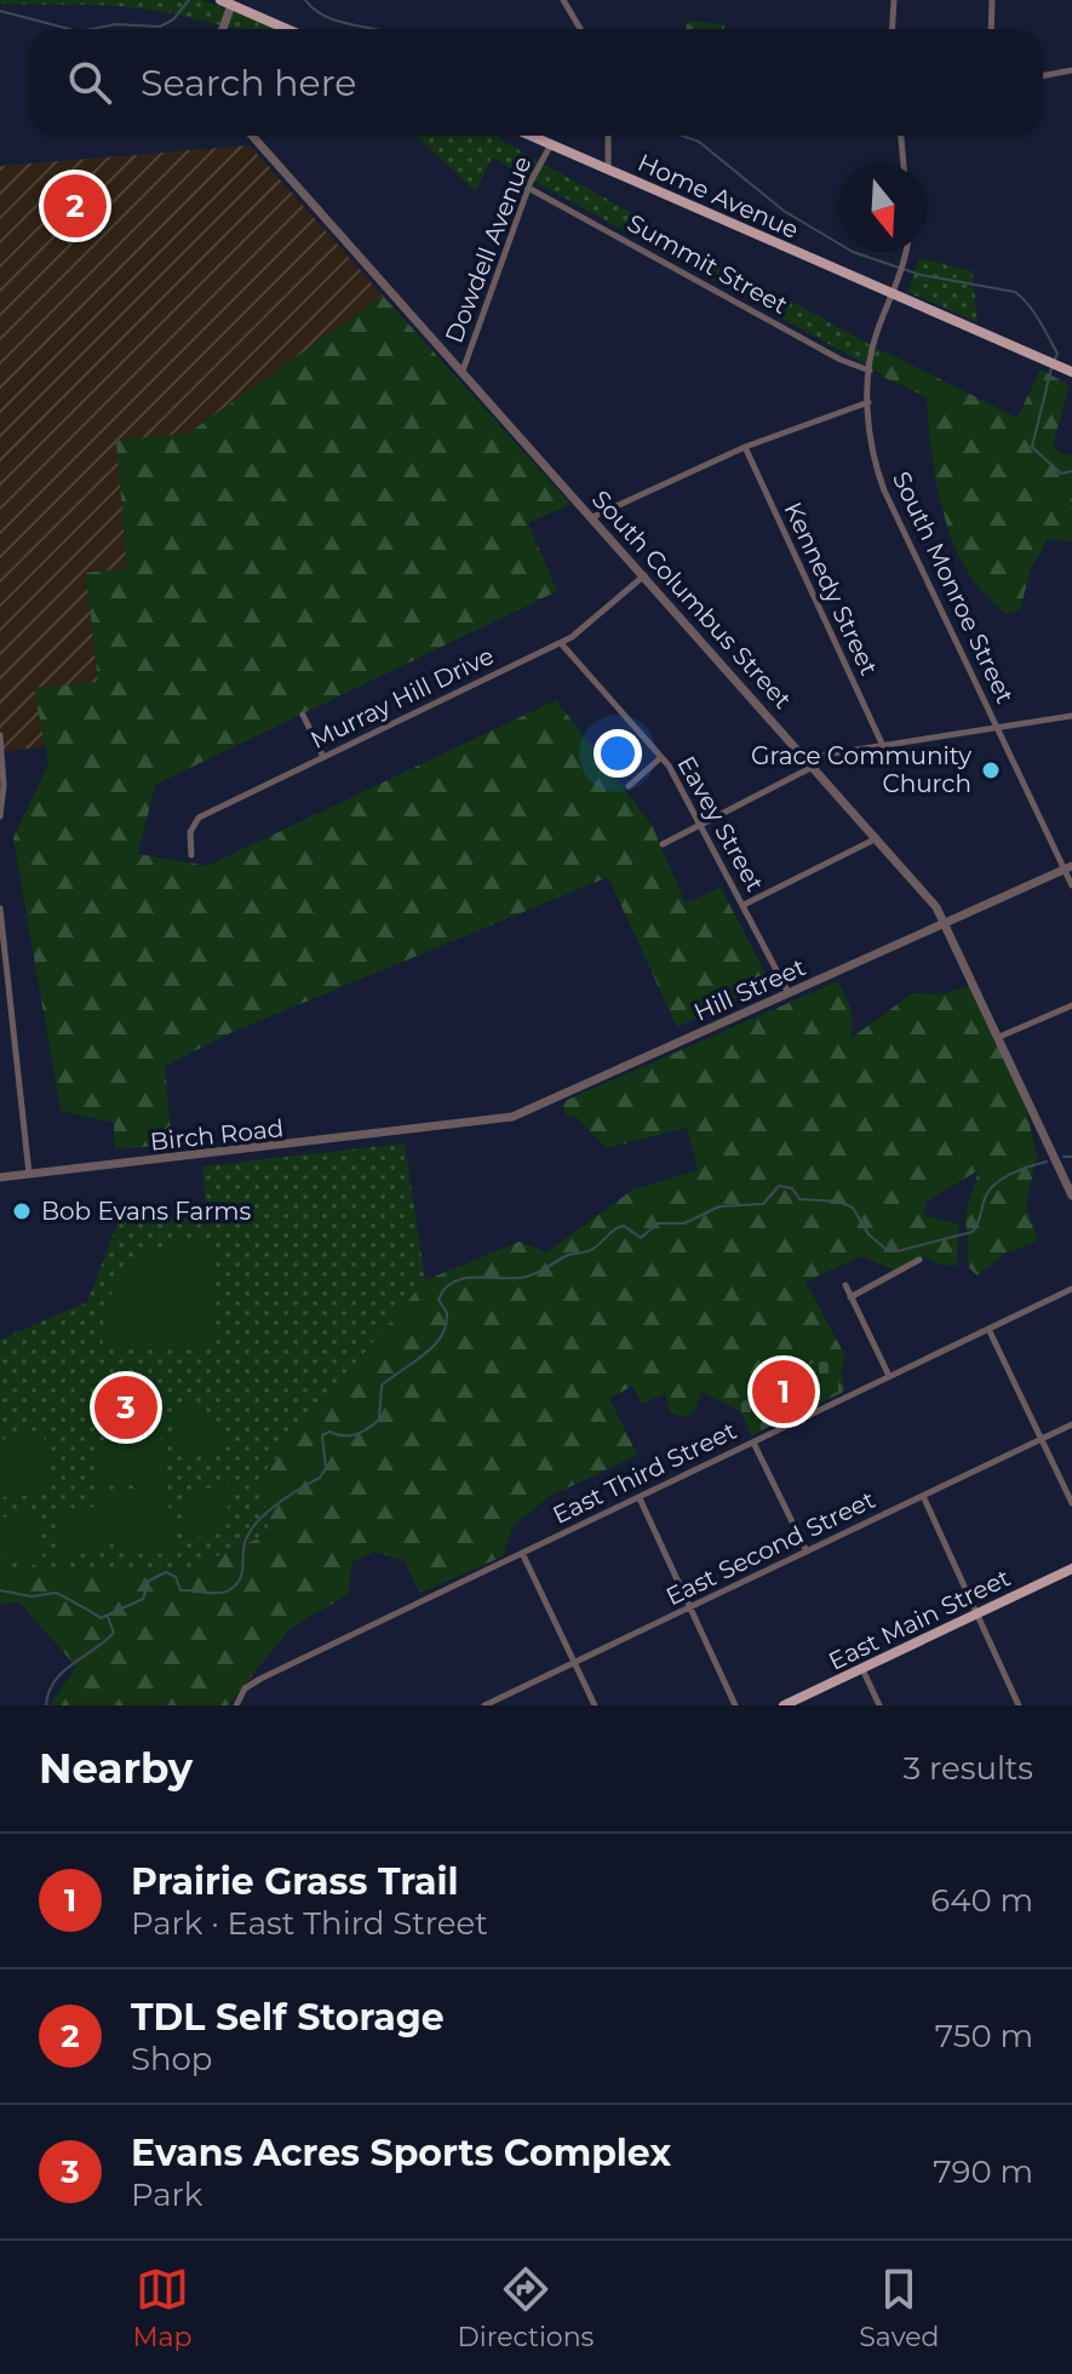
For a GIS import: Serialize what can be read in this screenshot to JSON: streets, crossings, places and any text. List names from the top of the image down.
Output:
{
  "streets": {
    "main road": ["Home Avenue", "East Main Street"],
    "street": [
      "Dowdell Avenue",
      "Summit Street",
      "South Monroe Street",
      "Kennedy Street",
      "South Columbus Street",
      "Murray Hill Drive",
      "Eavey Street",
      "Hill Street",
      "Birch Road",
      "East Third Street",
      "East Second Street"
    ]
  },
  "crossings": [
    ["Home Avenue", "Dowdell Avenue"],
    ["Home Avenue", "South Monroe Street"],
    ["Dowdell Avenue", "Summit Street"],
    ["Dowdell Avenue", "South Columbus Street"],
    ["Summit Street", "South Monroe Street"],
    ["South Monroe Street", "Hill Street"],
    ["South Columbus Street", "Murray Hill Drive"],
    ["South Columbus Street", "Hill Street"],
    ["Murray Hill Drive", "Eavey Street"],
    ["Eavey Street", "Hill Street"],
    ["Hill Street", "Birch Road"]
  ],
  "places": ["Grace Community Church", "Bob Evans Farms"],
  "north": "bottom",
  "page": {
    "search": "Search here",
    "pins": ["2", "1", "3"],
    "heading": ["Nearby", "3 results"],
    "list": [
      {
        "mark": "1",
        "name": "Prairie Grass Trail",
        "note": "Park · East Third Street",
        "value": "640 m"
      },
      {
        "mark": "2",
        "name": "TDL Self Storage",
        "note": "Shop",
        "value": "750 m"
      },
      {
        "mark": "3",
        "name": "Evans Acres Sports Complex",
        "note": "Park",
        "value": "790 m"
      }
    ],
    "nav": ["Map", "Directions", "Saved"]
  }
}
